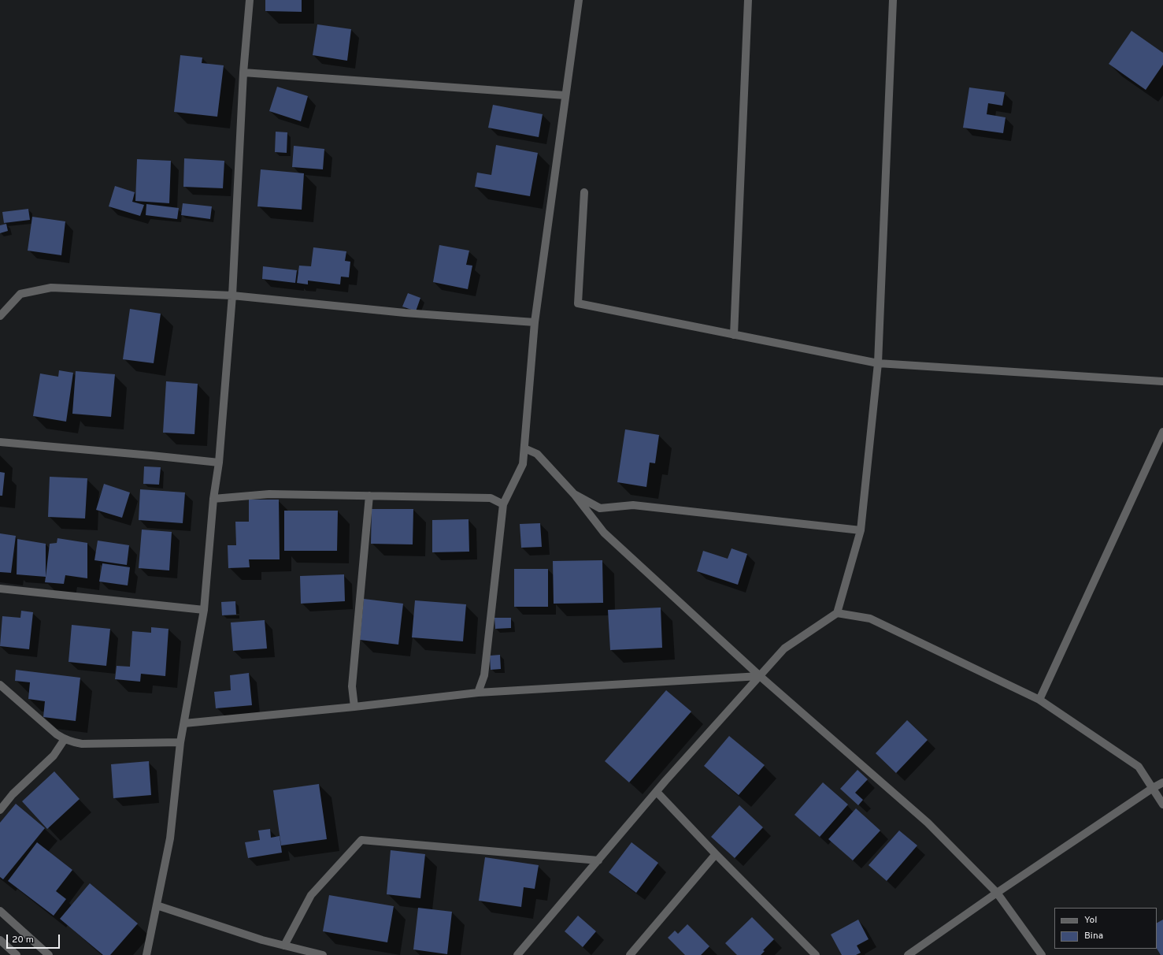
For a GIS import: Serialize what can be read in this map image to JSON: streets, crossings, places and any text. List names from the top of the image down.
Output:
{
  "legend": ["Yol", "Bina"],
  "scale_bar": "20 m"
}
